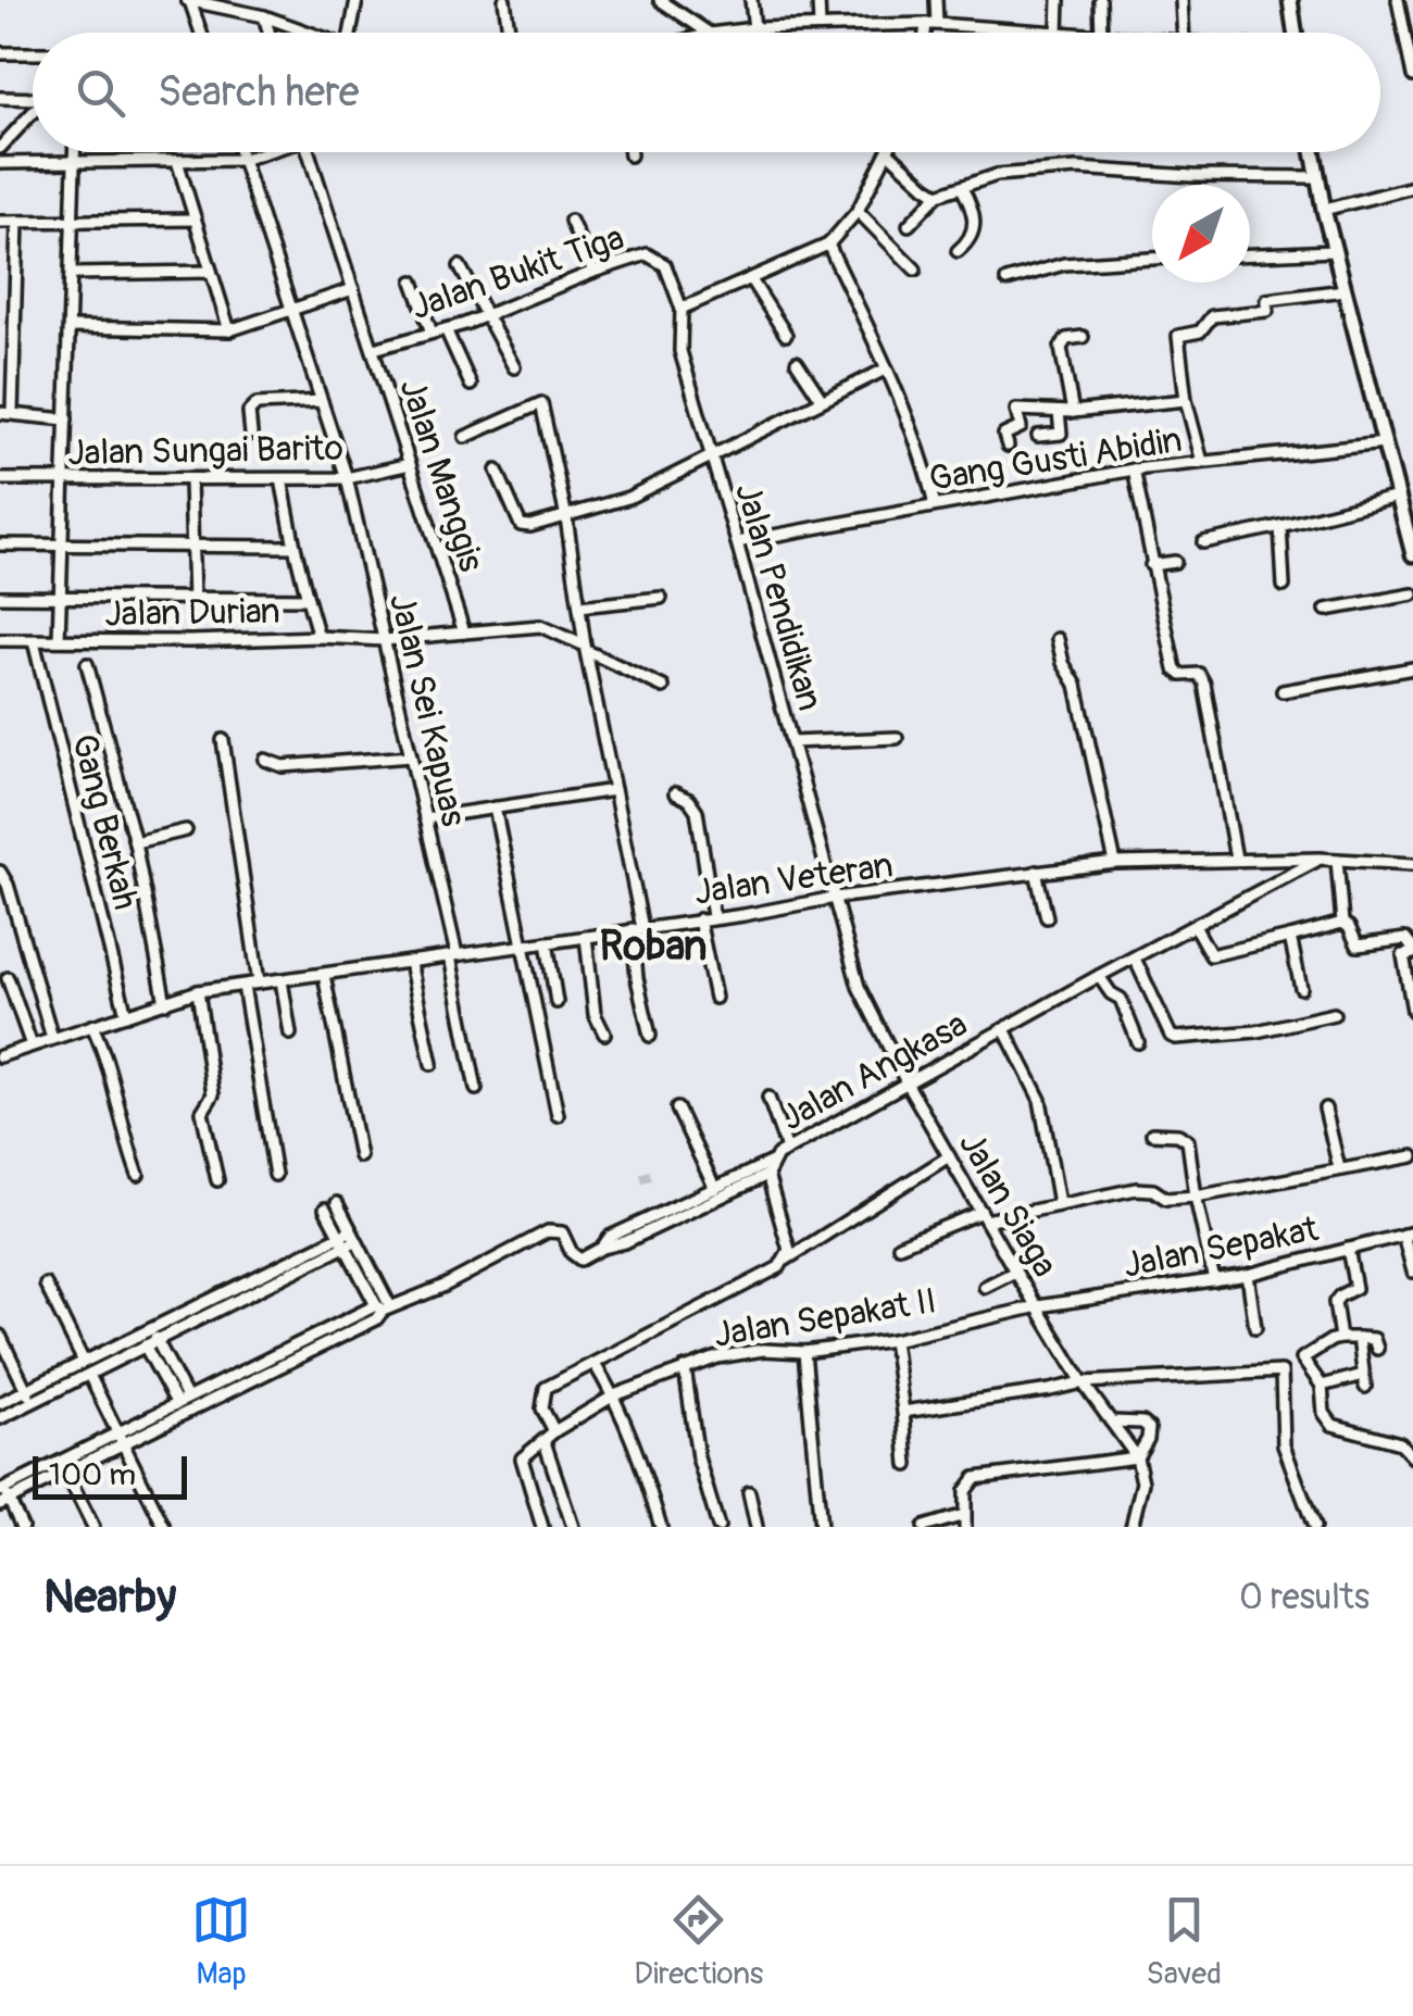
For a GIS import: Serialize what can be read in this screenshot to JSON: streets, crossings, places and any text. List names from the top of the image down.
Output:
{
  "streets": {
    "street": [
      "Jalan Bukit Tiga",
      "Jalan Sungai Barito",
      "Gang Gusti Abidin",
      "Jalan Manggis",
      "Jalan Pendidikan",
      "Jalan Durian",
      "Jalan Sei Kapuas",
      "Gang Berkah",
      "Jalan Veteran",
      "Jalan Angkasa",
      "Jalan Siaga",
      "Jalan Sepakat",
      "Jalan Sepakat II"
    ]
  },
  "crossings": [
    ["Jalan Bukit Tiga", "Jalan Manggis"],
    ["Jalan Bukit Tiga", "Jalan Pendidikan"],
    ["Jalan Sungai Barito", "Jalan Manggis"],
    ["Jalan Sungai Barito", "Jalan Sei Kapuas"],
    ["Gang Gusti Abidin", "Jalan Pendidikan"],
    ["Jalan Pendidikan", "Jalan Veteran"],
    ["Jalan Pendidikan", "Jalan Siaga"],
    ["Jalan Durian", "Jalan Sei Kapuas"],
    ["Jalan Durian", "Gang Berkah"],
    ["Jalan Sei Kapuas", "Jalan Veteran"],
    ["Gang Berkah", "Jalan Veteran"],
    ["Jalan Veteran", "Jalan Angkasa"],
    ["Jalan Veteran", "Jalan Siaga"],
    ["Jalan Angkasa", "Jalan Siaga"],
    ["Jalan Siaga", "Jalan Sepakat"],
    ["Jalan Siaga", "Jalan Sepakat II"],
    ["Jalan Sepakat", "Jalan Sepakat II"]
  ],
  "districts": ["Roban"],
  "scale_bar": "100 m",
  "north": "bottom left",
  "page": {
    "search": "Search here",
    "scale": "100 m",
    "heading": ["Nearby", "0 results"],
    "nav": ["Map", "Directions", "Saved"]
  }
}
